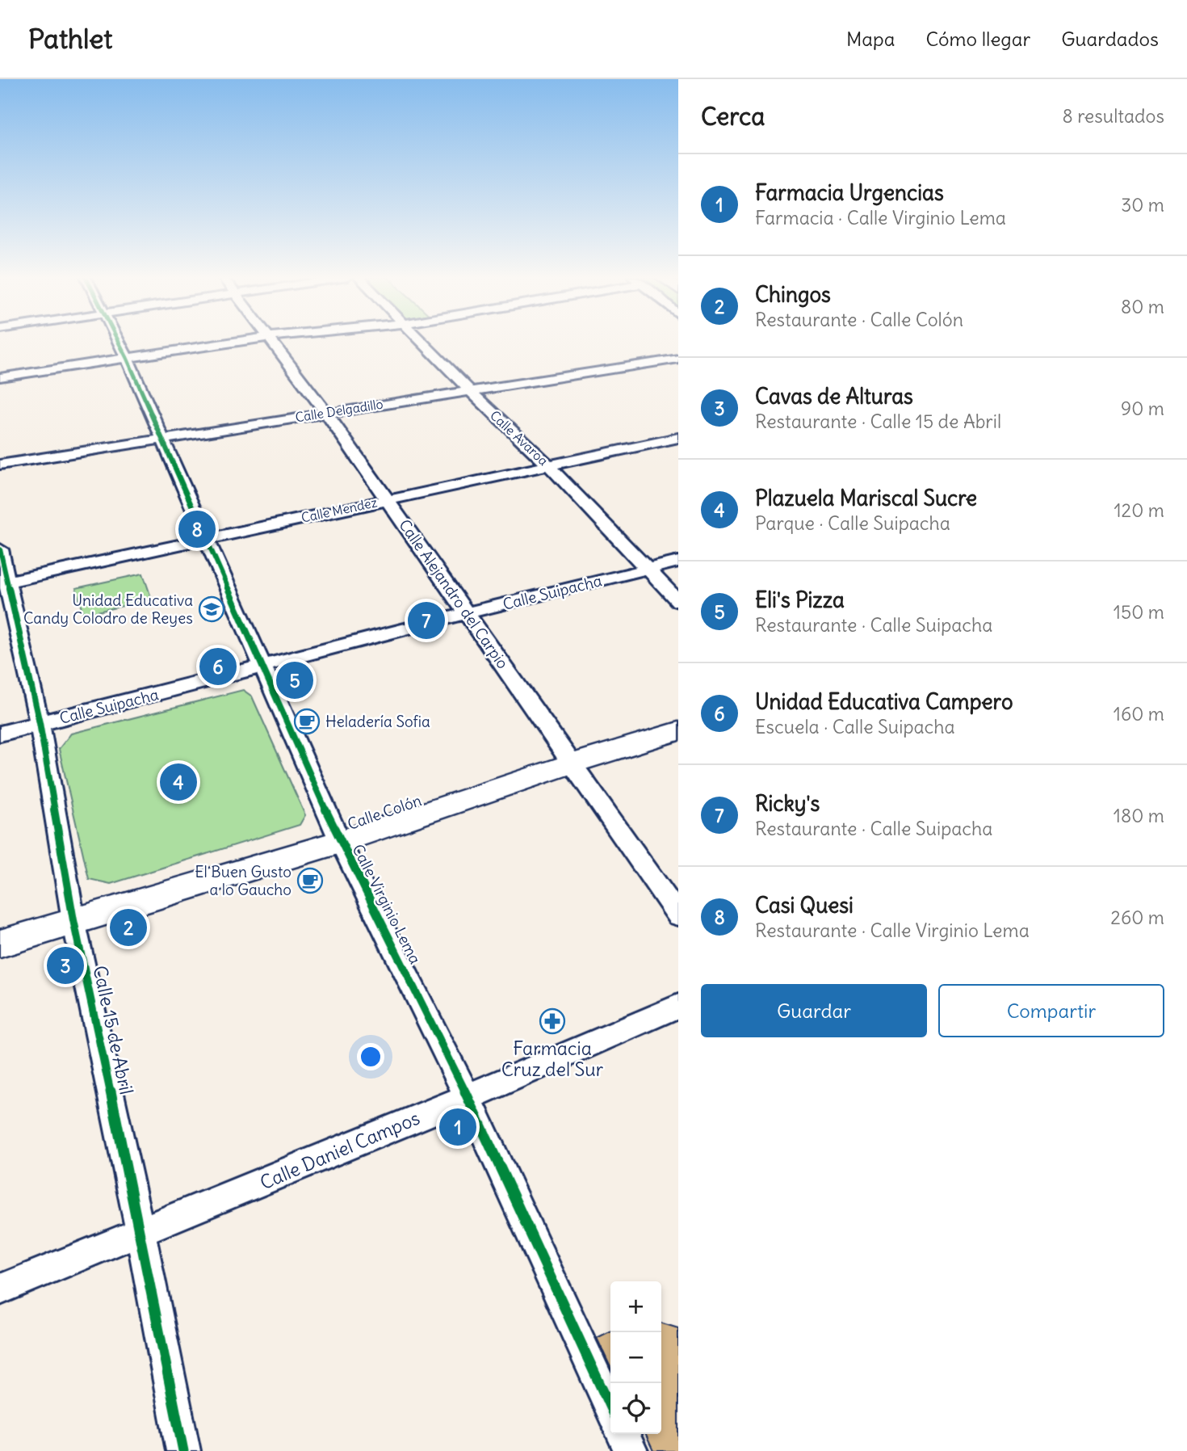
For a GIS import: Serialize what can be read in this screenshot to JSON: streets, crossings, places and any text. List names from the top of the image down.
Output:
{
  "streets": {
    "main road": ["Calle Colón"],
    "street": [
      "Calle Delgadillo",
      "Calle Avaroa",
      "Calle Mendez",
      "Calle Suipacha",
      "Calle Alejandro del Carpio",
      "Calle Virginio Lema",
      "Calle 15 de Abril",
      "Calle Daniel Campos"
    ]
  },
  "crossings": [
    ["Calle Delgadillo", "Calle Avaroa"],
    ["Calle Delgadillo", "Calle Alejandro del Carpio"],
    ["Calle Delgadillo", "Calle Virginio Lema"],
    ["Calle Avaroa", "Calle Mendez"],
    ["Calle Avaroa", "Calle Suipacha"],
    ["Calle Mendez", "Calle Alejandro del Carpio"],
    ["Calle Mendez", "Calle Virginio Lema"],
    ["Calle Mendez", "Calle 15 de Abril"],
    ["Calle Suipacha", "Calle Alejandro del Carpio"],
    ["Calle Suipacha", "Calle Virginio Lema"],
    ["Calle Suipacha", "Calle 15 de Abril"],
    ["Calle Alejandro del Carpio", "Calle Colón"],
    ["Calle Colón", "Calle Virginio Lema"],
    ["Calle Colón", "Calle 15 de Abril"],
    ["Calle Virginio Lema", "Calle Daniel Campos"],
    ["Calle 15 de Abril", "Calle Daniel Campos"]
  ],
  "places": {
    "school or university": ["Unidad Educativa Candy Colodro de Reyes"],
    "cafe": ["Heladería Sofia", "El Buen Gusto a lo Gaucho"],
    "pharmacy": ["Farmacia Cruz del Sur"]
  },
  "page": {
    "header": "Pathlet",
    "nav": ["Mapa", "Cómo llegar", "Guardados"],
    "heading": ["Cerca", "8 resultados"],
    "list": [
      {
        "mark": "1",
        "name": "Farmacia Urgencias",
        "note": "Farmacia · Calle Virginio Lema",
        "value": "30 m"
      },
      {
        "mark": "2",
        "name": "Chingos",
        "note": "Restaurante · Calle Colón",
        "value": "80 m"
      },
      {
        "mark": "3",
        "name": "Cavas de Alturas",
        "note": "Restaurante · Calle 15 de Abril",
        "value": "90 m"
      },
      {
        "mark": "4",
        "name": "Plazuela Mariscal Sucre",
        "note": "Parque · Calle Suipacha",
        "value": "120 m"
      },
      {
        "mark": "5",
        "name": "Eli's Pizza",
        "note": "Restaurante · Calle Suipacha",
        "value": "150 m"
      },
      {
        "mark": "6",
        "name": "Unidad Educativa Campero",
        "note": "Escuela · Calle Suipacha",
        "value": "160 m"
      },
      {
        "mark": "7",
        "name": "Ricky's",
        "note": "Restaurante · Calle Suipacha",
        "value": "180 m"
      },
      {
        "mark": "8",
        "name": "Casi Quesi",
        "note": "Restaurante · Calle Virginio Lema",
        "value": "260 m"
      }
    ],
    "pins": [
      "8",
      "7",
      "6",
      "5",
      "4",
      "2",
      "3",
      "1"
    ],
    "buttons": ["Guardar", "Compartir"],
    "map_buttons": ["+", "−"]
  }
}
